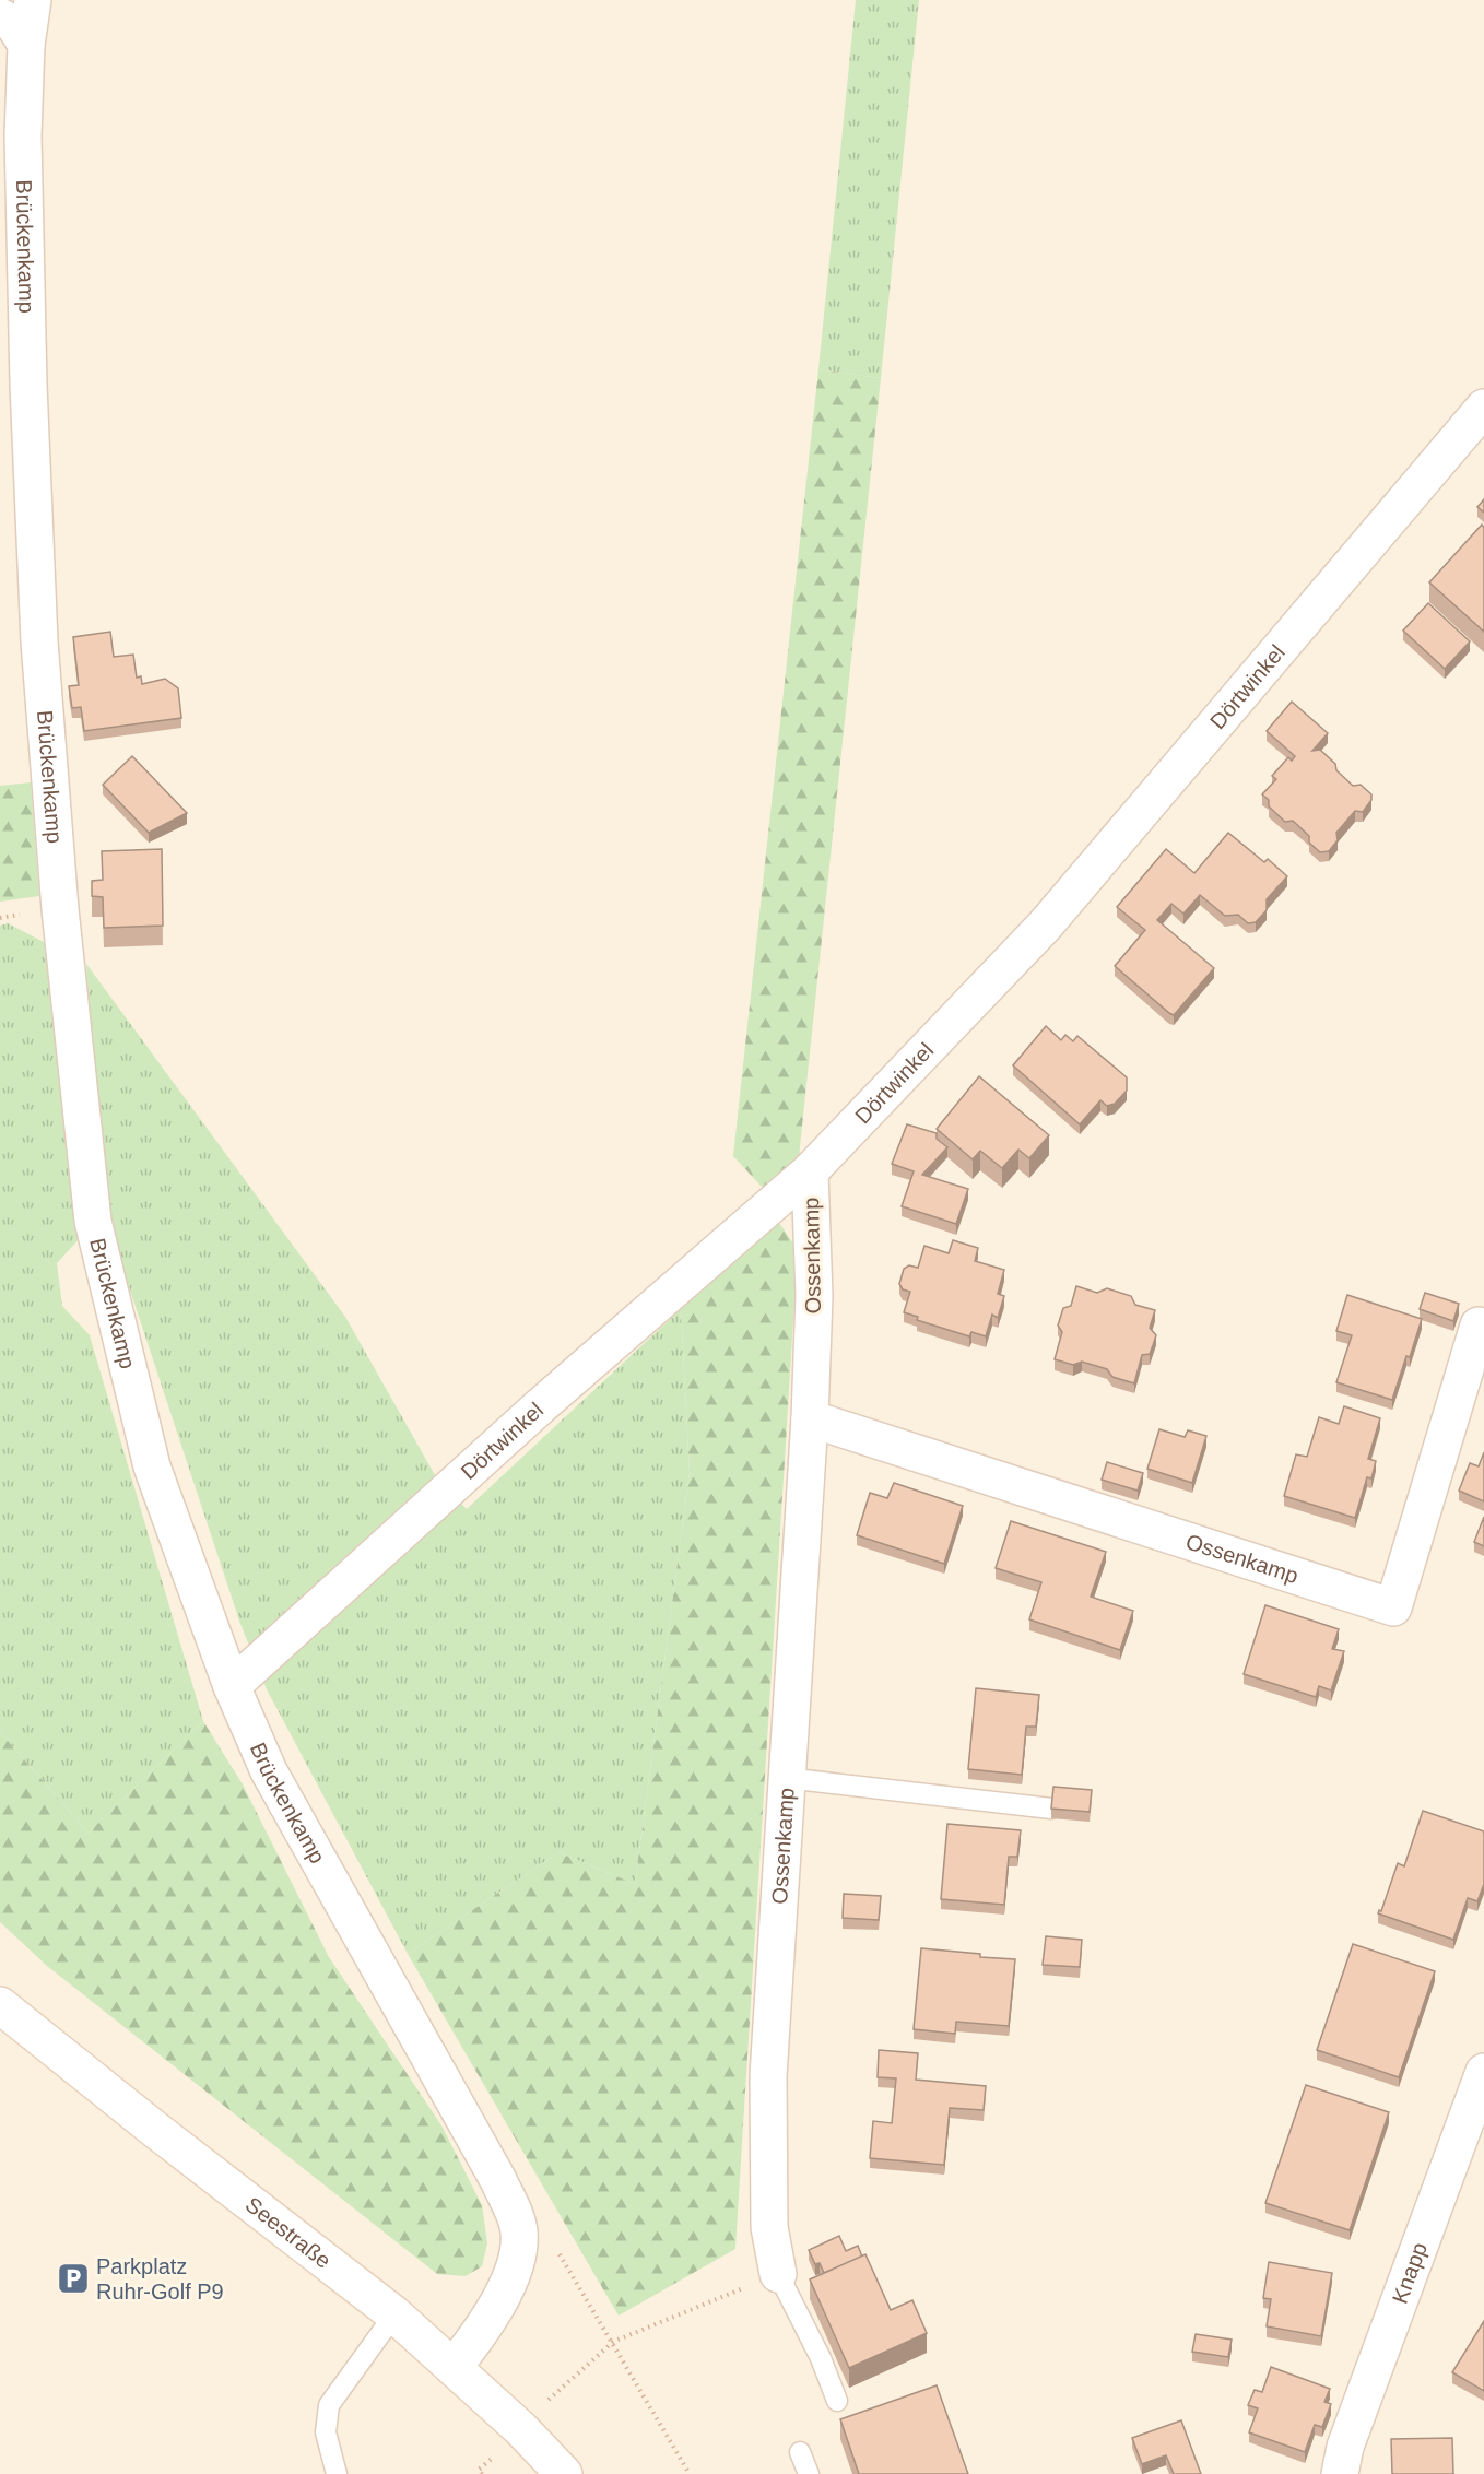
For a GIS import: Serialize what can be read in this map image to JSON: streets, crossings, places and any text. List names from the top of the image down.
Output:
{
  "streets": {
    "street": [
      "Brückenkamp",
      "Dörtwinkel",
      "Ossenkamp",
      "Seestraße",
      "Knapp"
    ]
  },
  "crossings": [
    ["Brückenkamp", "Dörtwinkel"],
    ["Brückenkamp", "Seestraße"],
    ["Dörtwinkel", "Ossenkamp"]
  ],
  "places": {
    "parking": ["Parkplatz Ruhr-Golf P9"]
  }
}
